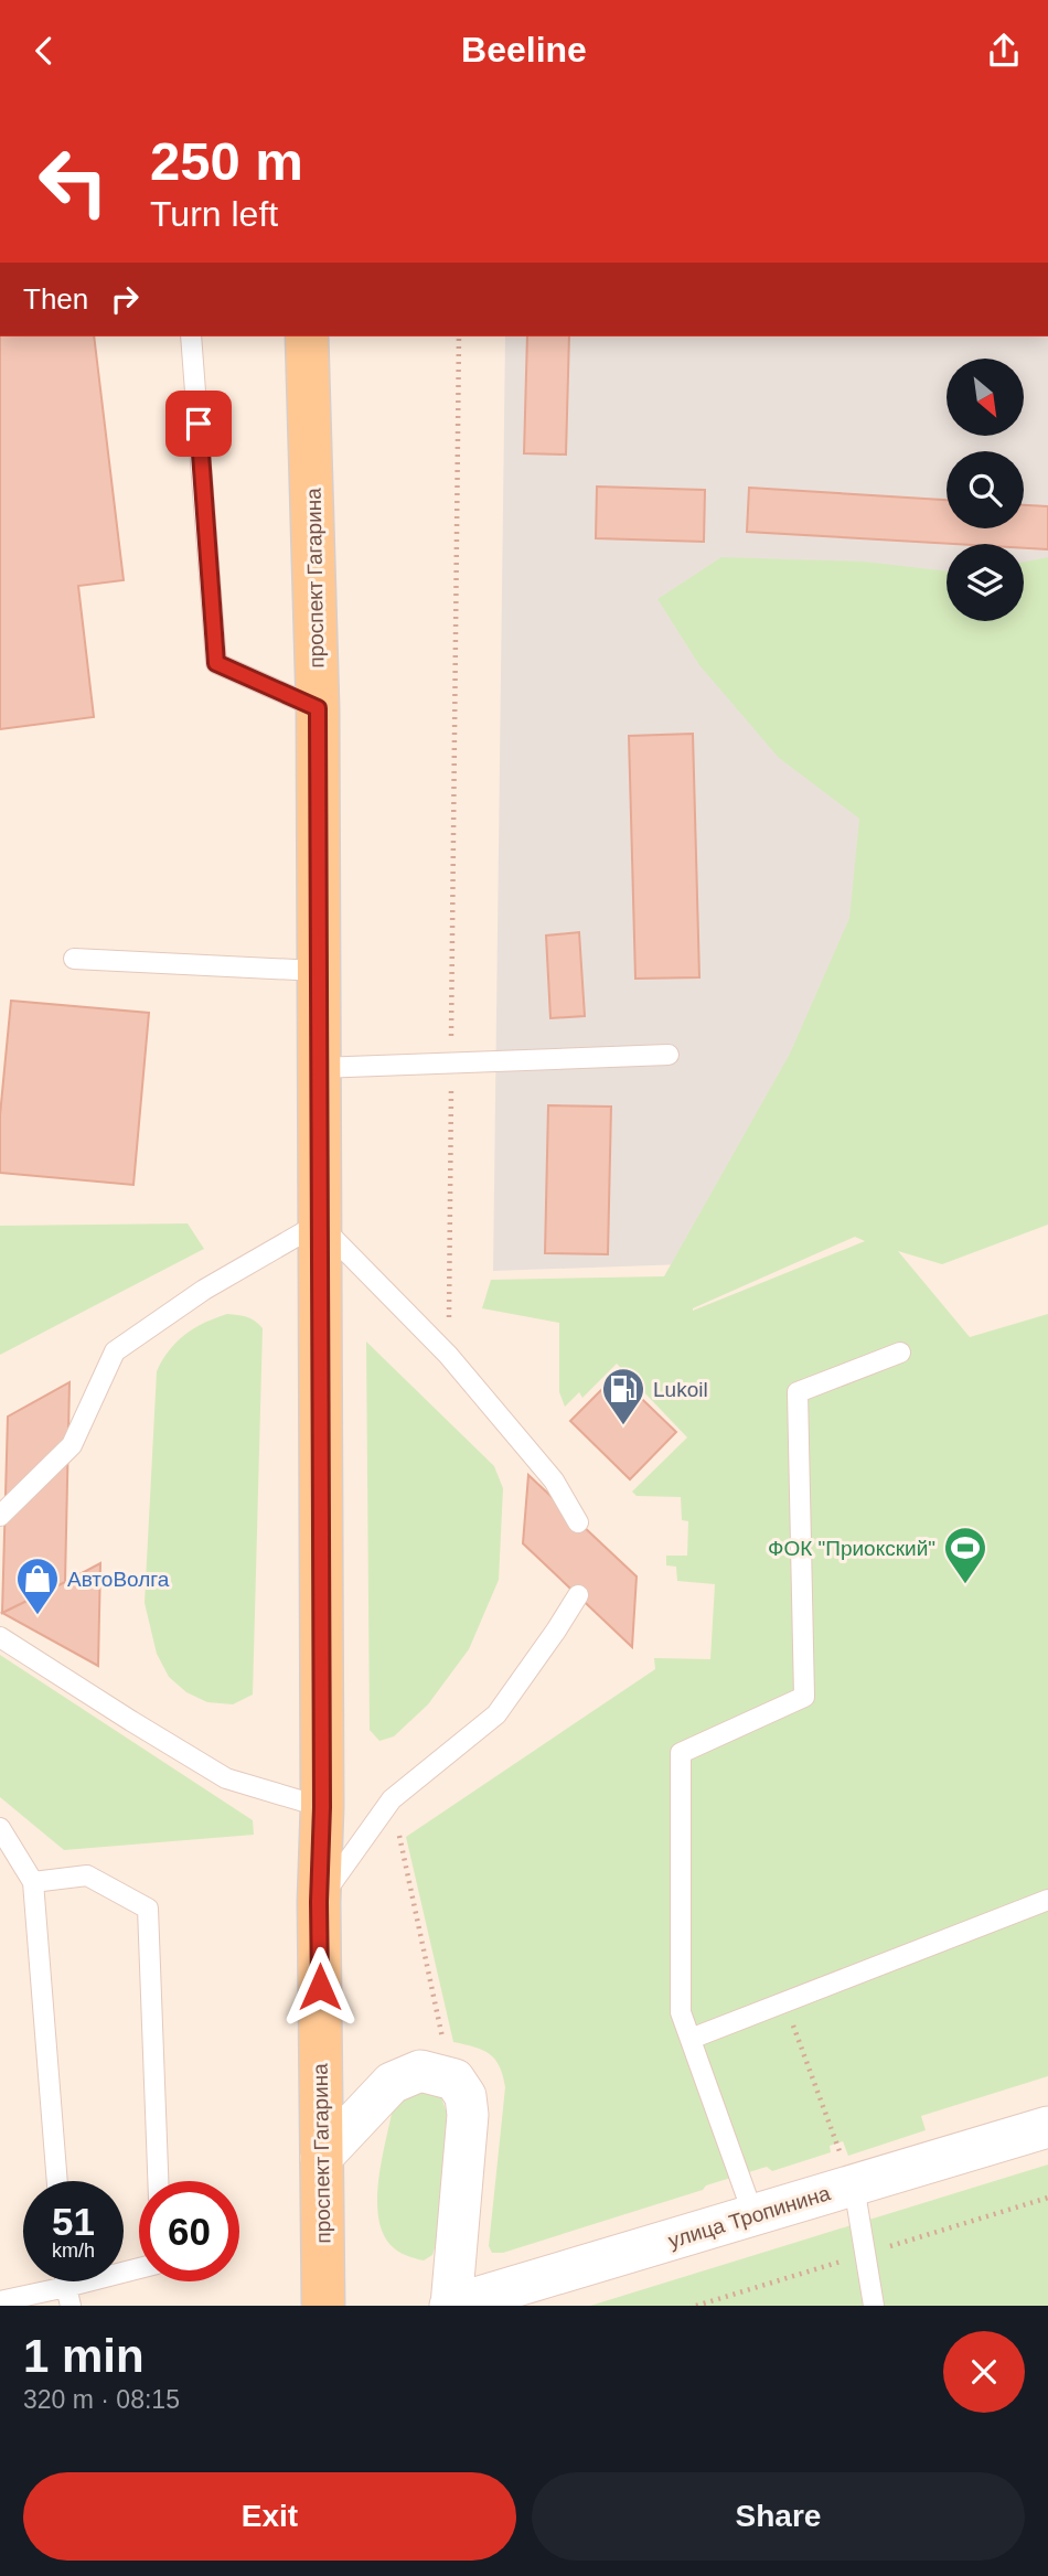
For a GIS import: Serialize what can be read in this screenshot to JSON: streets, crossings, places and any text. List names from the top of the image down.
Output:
{
  "streets": {
    "main road": ["проспект Гагарина"],
    "street": ["улица Тропинина"]
  },
  "places": {
    "fuel station": ["Lukoil"],
    "sports": ["ФОК \"Приокский\""],
    "shop": ["АвтоВолга"]
  },
  "north": "bottom right",
  "page": {
    "header": "Beeline",
    "turn": ["250 m", "Turn left"],
    "then": "Then",
    "speed": "51 km/h",
    "limit": "60",
    "heading": ["1 min", "320 m · 08:15"],
    "buttons": ["Exit", "Share"]
  }
}
